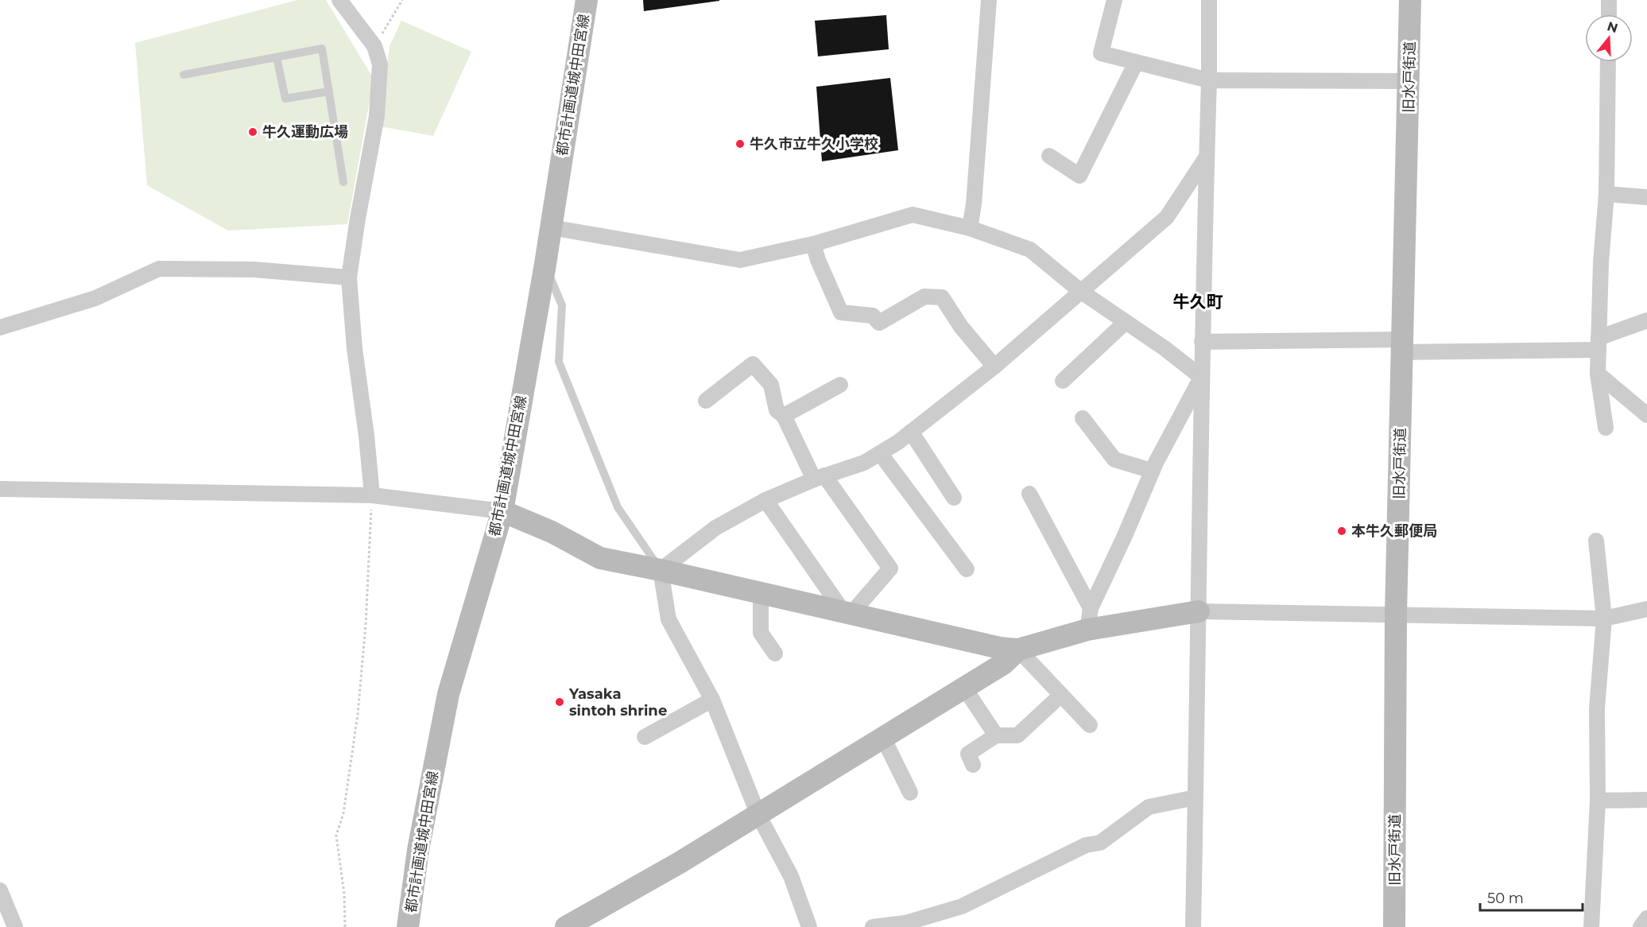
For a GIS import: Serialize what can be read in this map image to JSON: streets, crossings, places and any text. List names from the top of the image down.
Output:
{
  "streets": {
    "street": ["旧水戸街道", "都市計画道城中田宮線"]
  },
  "districts": ["牛久町"],
  "places": [
    "牛久運動広場",
    "牛久市立牛久小学校",
    "本牛久郵便局",
    "Yasaka sintoh shrine"
  ],
  "scale_bar": "50 m",
  "north": "top"
}
